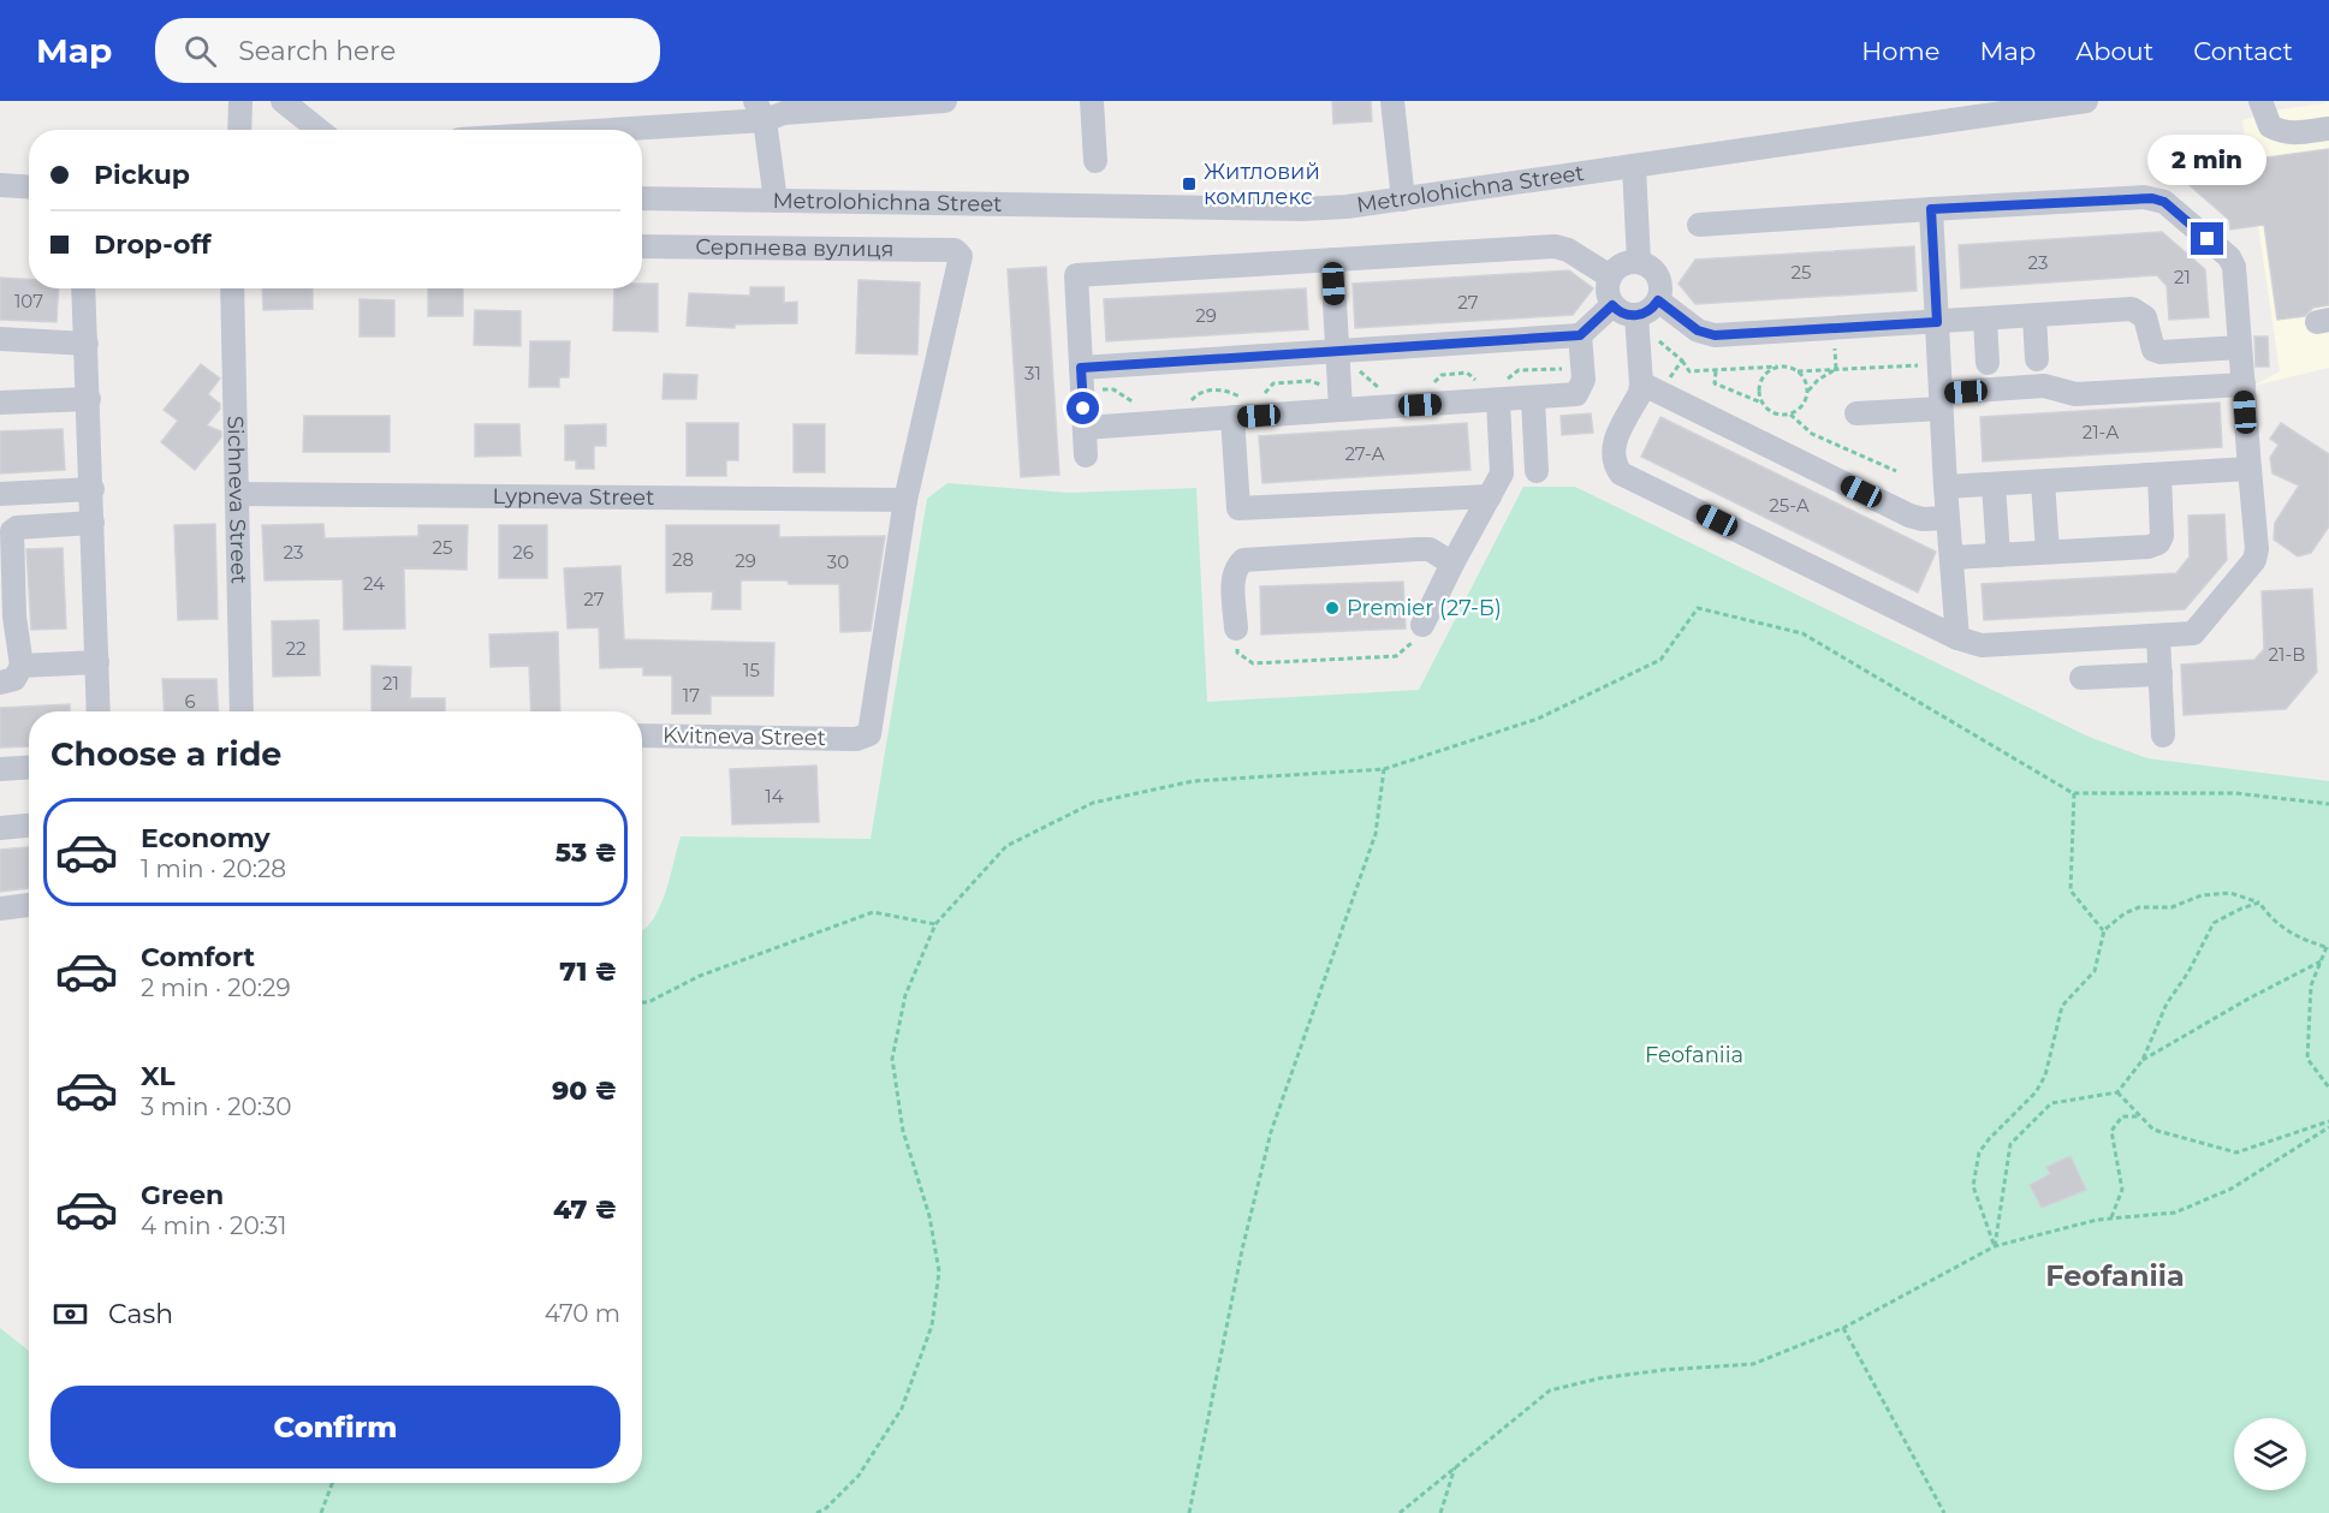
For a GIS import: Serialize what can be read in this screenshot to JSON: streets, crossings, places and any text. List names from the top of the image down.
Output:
{
  "streets": {
    "street": [
      "Metrolohichna Street",
      "Серпнева вулиця",
      "Lypneva Street",
      "Sichneva Street",
      "Kvitneva Street"
    ]
  },
  "crossings": [
    ["Серпнева вулиця", "Lypneva Street"],
    ["Серпнева вулиця", "Kvitneva Street"],
    ["Lypneva Street", "Sichneva Street"],
    ["Lypneva Street", "Kvitneva Street"]
  ],
  "districts": ["Feofaniia"],
  "parks": ["Feofaniia"],
  "places": {
    "transit": ["Житловий комплекс"],
    "other": ["Premier (27-Б)"]
  },
  "house_numbers": [
    "23",
    "25",
    "21",
    "107",
    "27",
    "29",
    "31",
    "21-А",
    "27-А",
    "25-А",
    "25",
    "23",
    "26",
    "28",
    "29",
    "30",
    "24",
    "27",
    "22",
    "21-В",
    "15",
    "21",
    "17",
    "6",
    "14"
  ],
  "page": {
    "header": "Map",
    "search": "Search here",
    "nav": [
      "Home",
      "Map",
      "About",
      "Contact"
    ],
    "banner": ["Pickup", "Drop-off"],
    "bubble": "2 min",
    "heading": "Choose a ride",
    "list": [
      {
        "name": "Economy",
        "note": "1 min · 20:28",
        "value": "53 ₴"
      },
      {
        "name": "Comfort",
        "note": "2 min · 20:29",
        "value": "71 ₴"
      },
      {
        "name": "XL",
        "note": "3 min · 20:30",
        "value": "90 ₴"
      },
      {
        "name": "Green",
        "note": "4 min · 20:31",
        "value": "47 ₴"
      }
    ],
    "pay": ["Cash", "470 m"],
    "buttons": "Confirm"
  }
}
